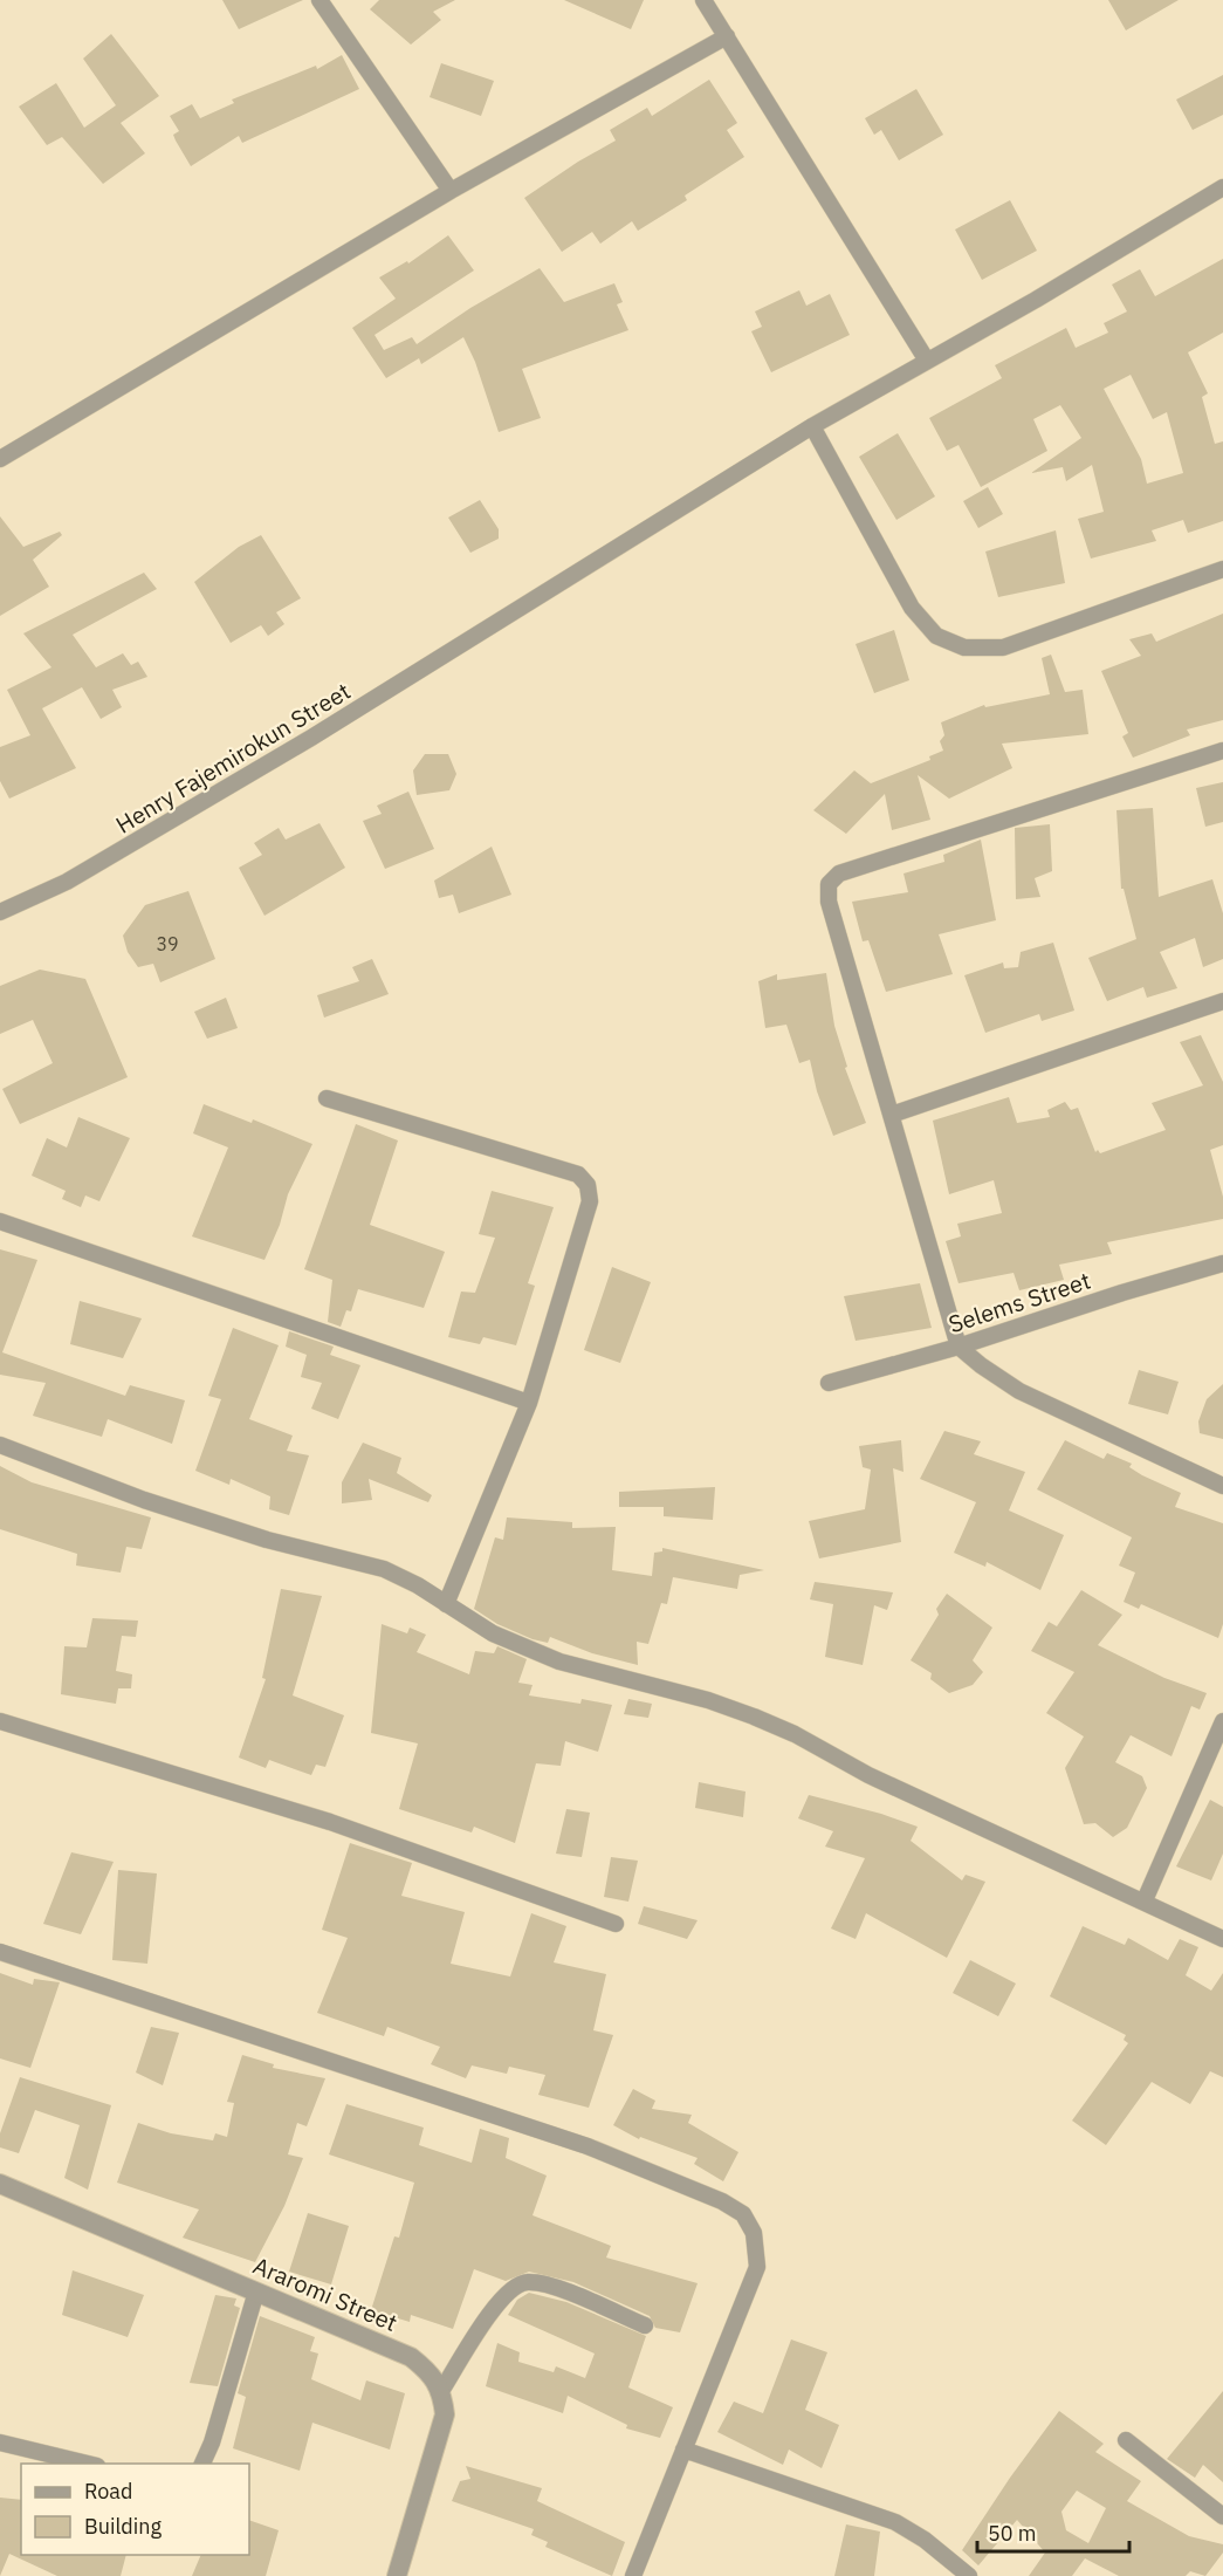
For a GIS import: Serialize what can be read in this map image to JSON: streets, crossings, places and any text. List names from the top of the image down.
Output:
{
  "streets": {
    "street": ["Henry Fajemirokun Street", "Selems Street", "Araromi Street"]
  },
  "house_numbers": ["39"],
  "legend": ["Road", "Building"],
  "scale_bar": "50 m"
}
